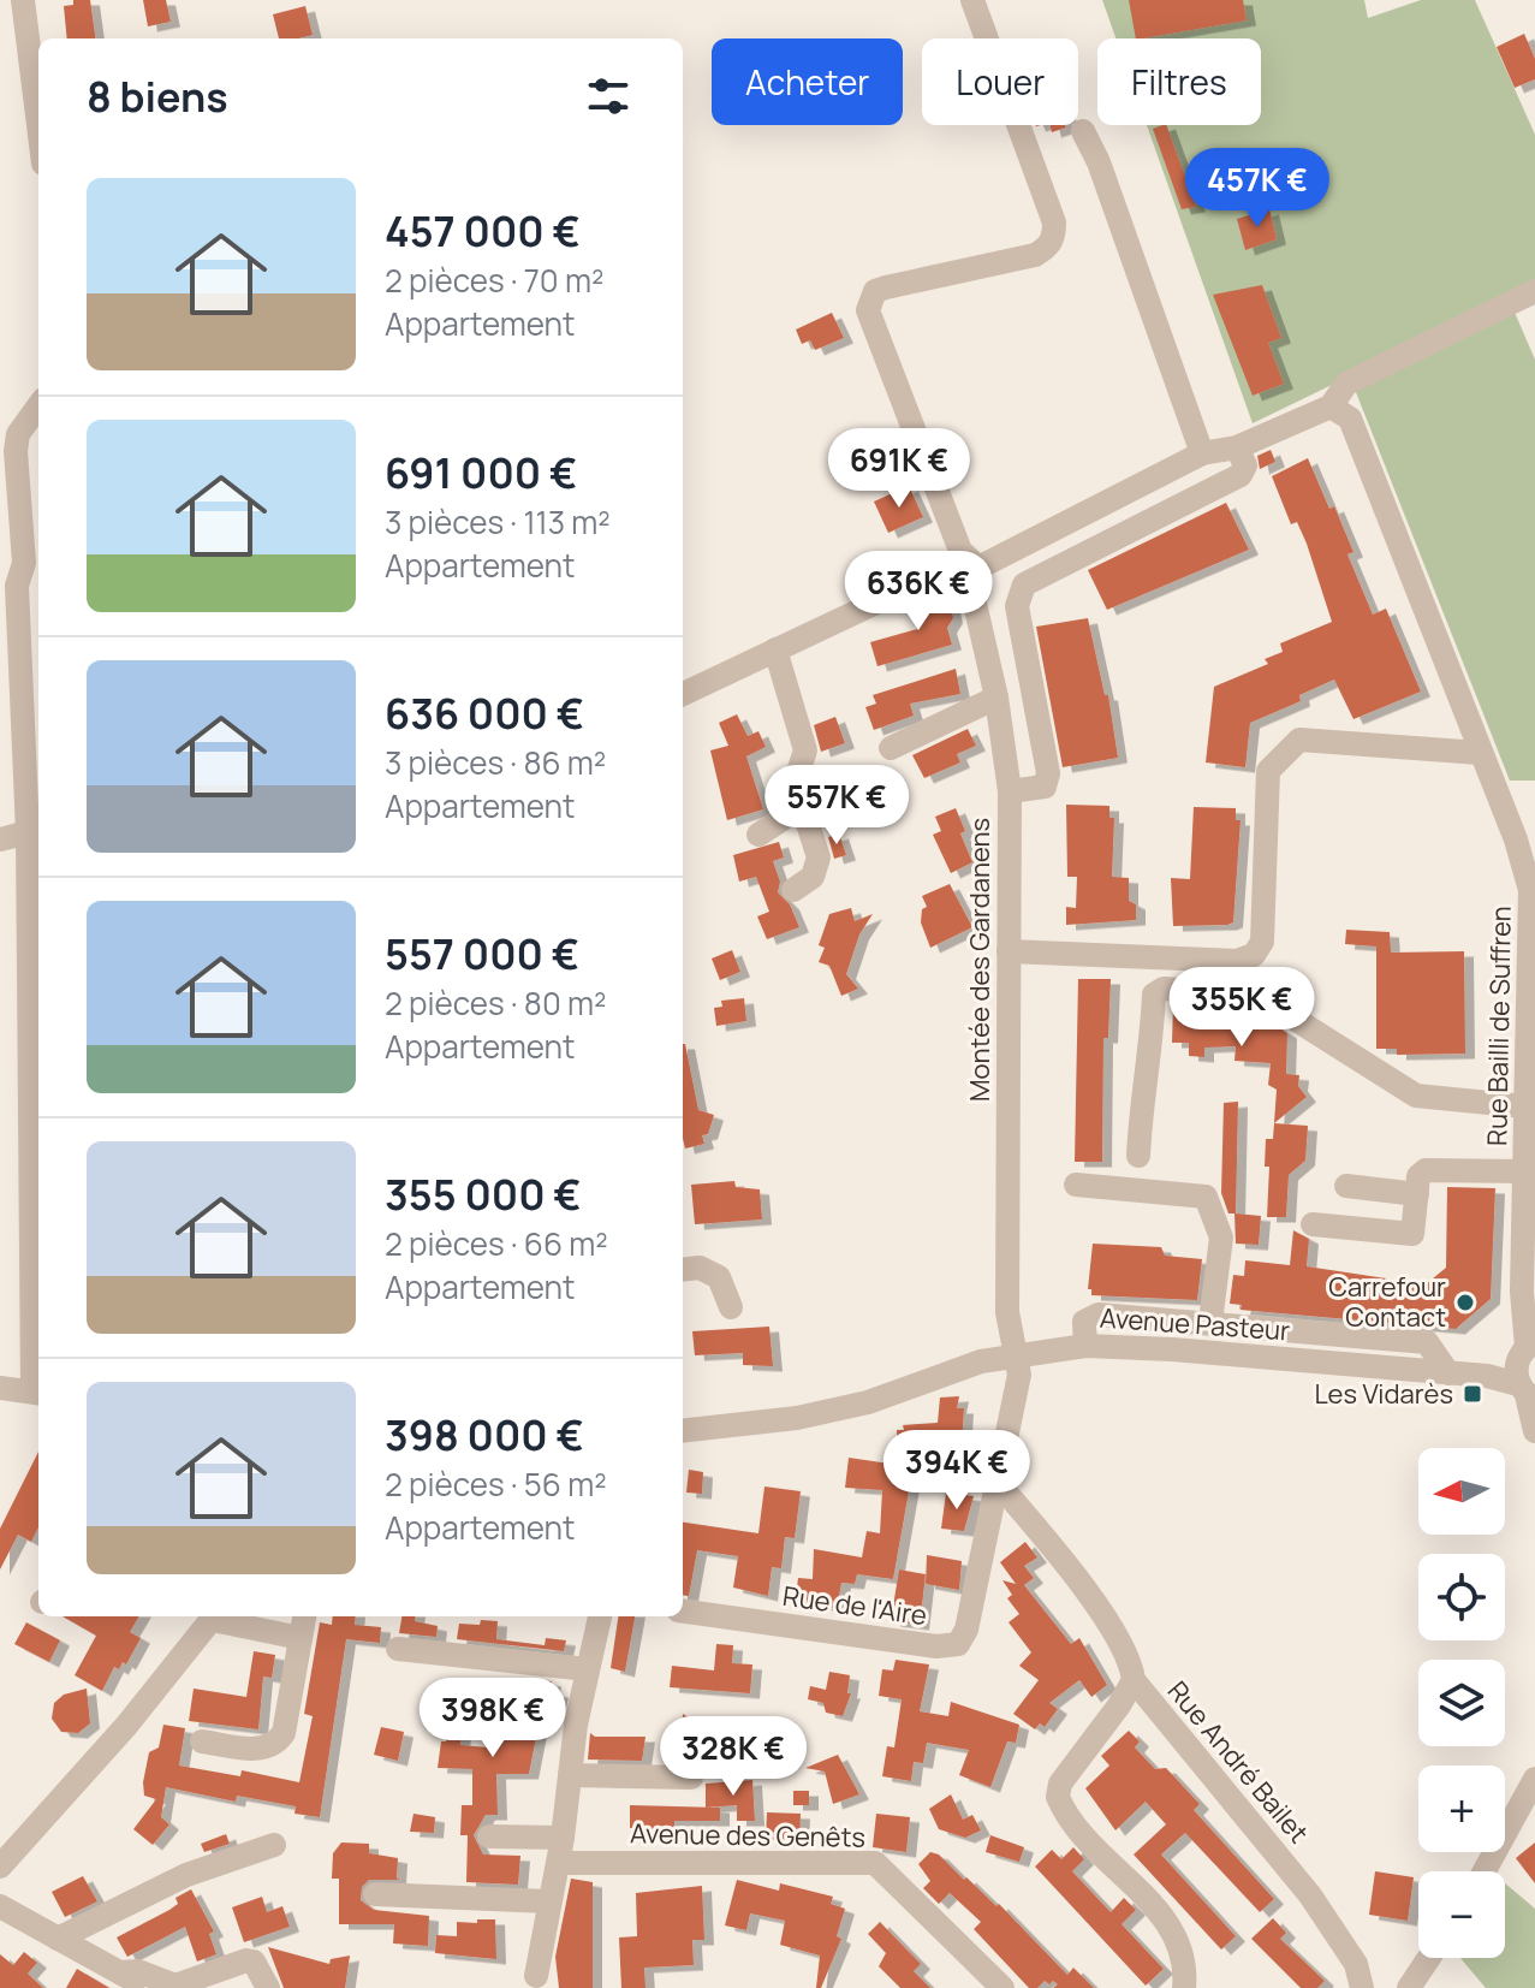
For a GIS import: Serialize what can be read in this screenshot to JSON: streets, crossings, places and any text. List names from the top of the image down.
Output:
{
  "streets": {
    "street": [
      "Montée des Gardanens",
      "Rue Bailli de Suffren",
      "Avenue Pasteur",
      "Rue de l'Aire",
      "Rue André Bailet",
      "Avenue des Genêts"
    ]
  },
  "crossings": [
    ["Montée des Gardanens", "Avenue Pasteur"],
    ["Montée des Gardanens", "Rue de l'Aire"],
    ["Rue Bailli de Suffren", "Avenue Pasteur"],
    ["Avenue Pasteur", "Rue de l'Aire"],
    ["Rue de l'Aire", "Rue André Bailet"]
  ],
  "places": {
    "other": ["Carrefour Contact"],
    "transit": ["Les Vidarès"]
  },
  "north": "left",
  "page": {
    "chip": ["Acheter", "Louer", "Filtres"],
    "heading": "8 biens",
    "price": [
      "457K €",
      "691K €",
      "636K €",
      "557K €",
      "355K €",
      "394K €",
      "398K €",
      "328K €"
    ],
    "list": [
      {
        "name": "457 000 €",
        "note": "2 pièces · 70 m² · Appartement"
      },
      {
        "name": "691 000 €",
        "note": "3 pièces · 113 m² · Appartement"
      },
      {
        "name": "636 000 €",
        "note": "3 pièces · 86 m² · Appartement"
      },
      {
        "name": "557 000 €",
        "note": "2 pièces · 80 m² · Appartement"
      },
      {
        "name": "355 000 €",
        "note": "2 pièces · 66 m² · Appartement"
      },
      {
        "name": "398 000 €",
        "note": "2 pièces · 56 m² · Appartement"
      }
    ],
    "map_buttons": ["+", "−"]
  }
}
